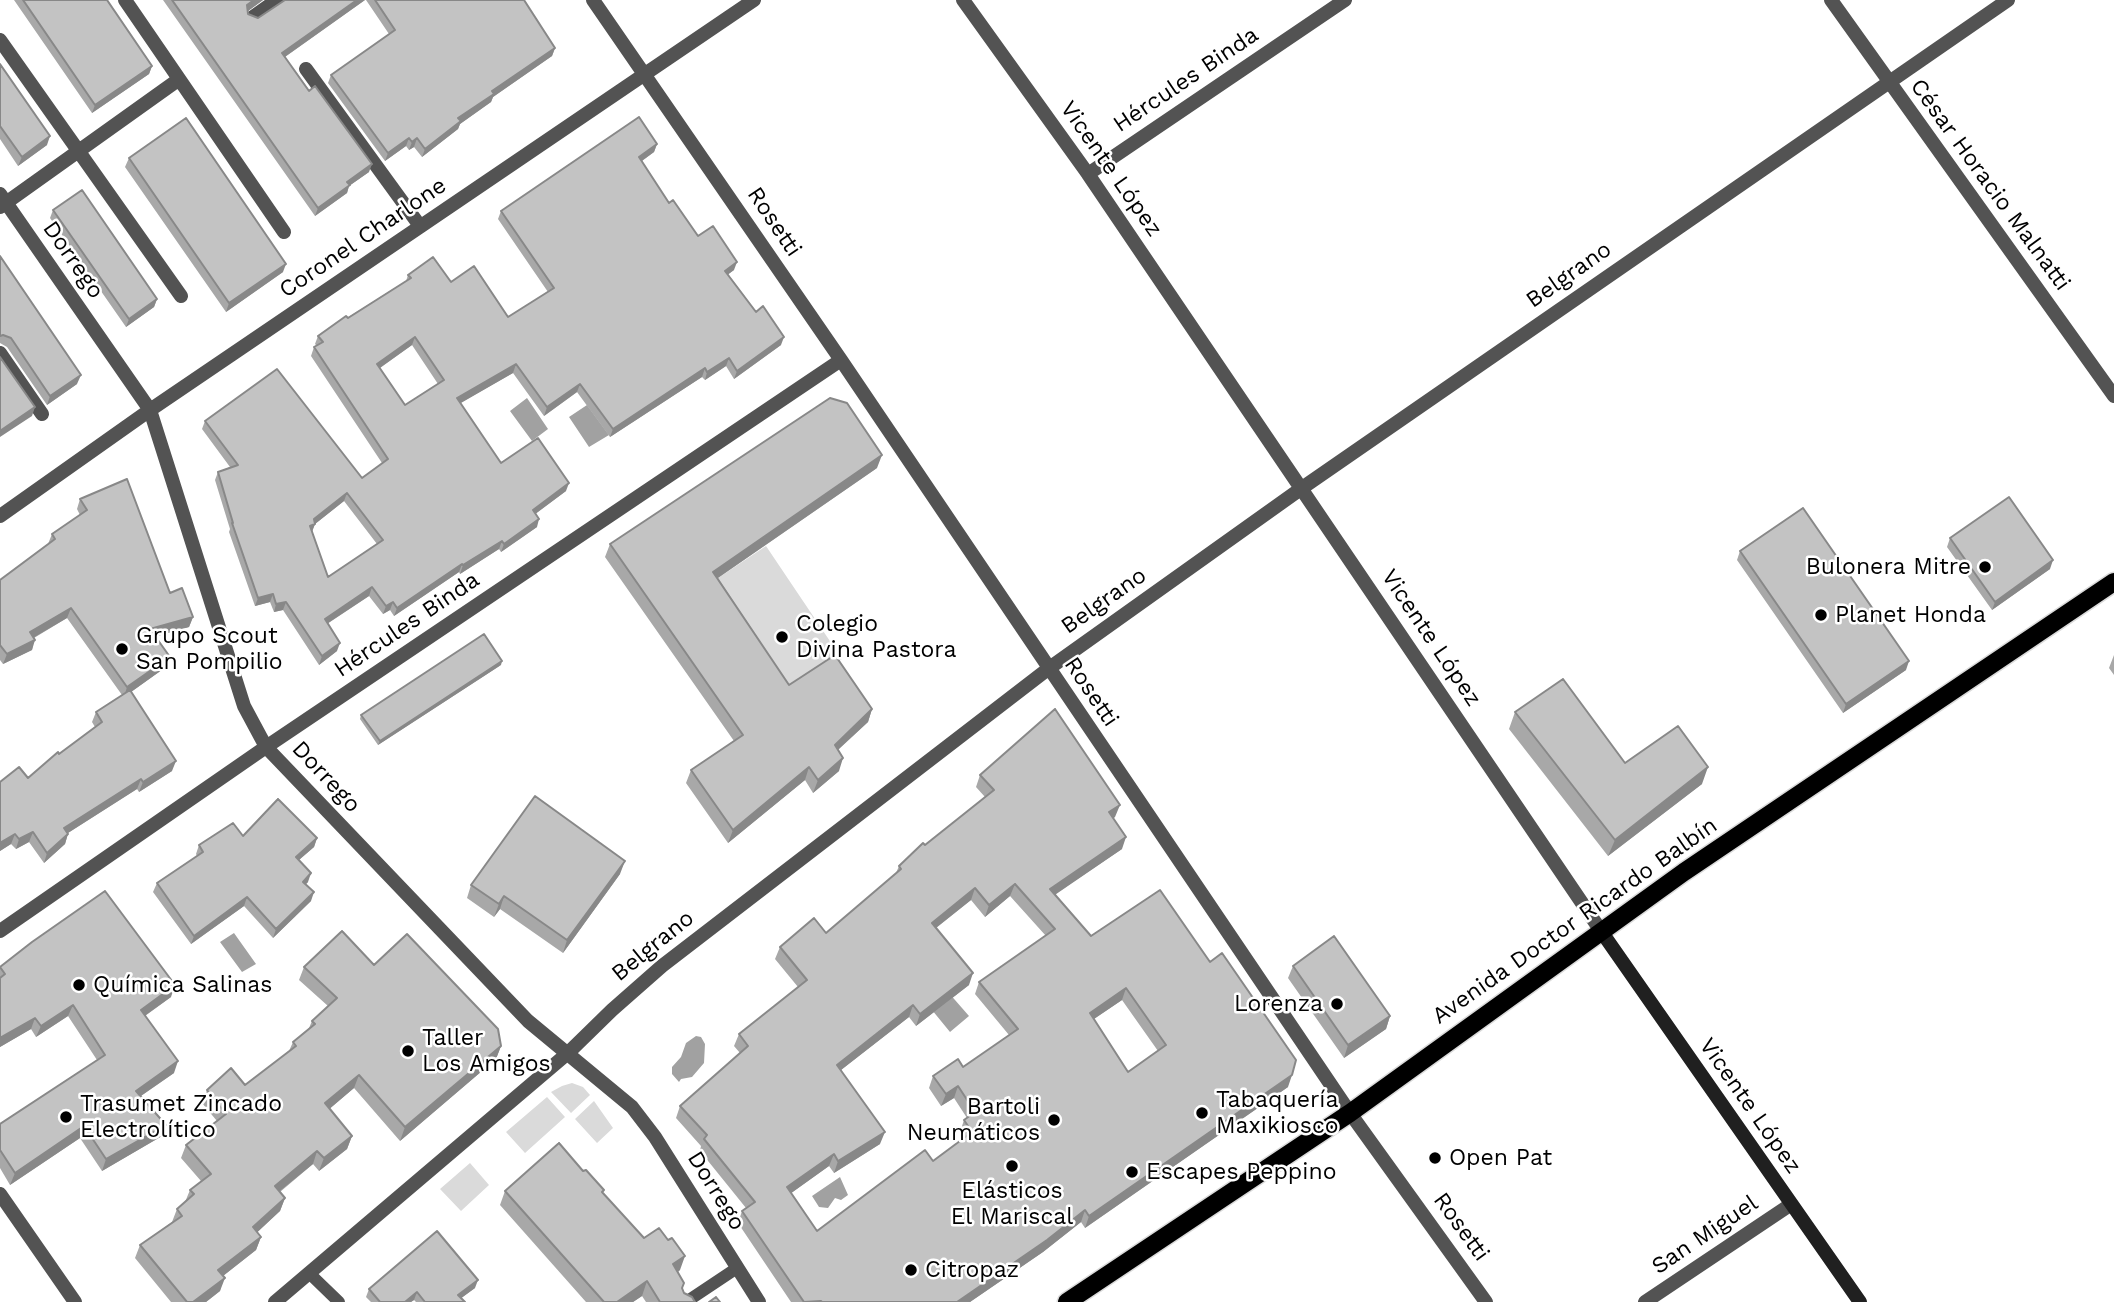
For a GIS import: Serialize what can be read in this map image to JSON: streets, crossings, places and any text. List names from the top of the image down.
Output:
{
  "streets": {
    "main road": ["Avenida Doctor Ricardo Balbín"],
    "street": [
      "Hércules Binda",
      "Vicente López",
      "César Horacio Malnatti",
      "Rosetti",
      "Coronel Charlone",
      "Dorrego",
      "Belgrano",
      "San Miguel"
    ]
  },
  "crossings": [
    ["Hércules Binda", "Vicente López"],
    ["Hércules Binda", "Rosetti"],
    ["Hércules Binda", "Dorrego"],
    ["Vicente López", "Belgrano"],
    ["Vicente López", "Avenida Doctor Ricardo Balbín"],
    ["Vicente López", "San Miguel"],
    ["César Horacio Malnatti", "Belgrano"],
    ["Rosetti", "Coronel Charlone"],
    ["Rosetti", "Belgrano"],
    ["Rosetti", "Avenida Doctor Ricardo Balbín"],
    ["Coronel Charlone", "Dorrego"],
    ["Dorrego", "Belgrano"]
  ],
  "places": [
    "Bulonera Mitre",
    "Planet Honda",
    "Colegio Divina Pastora",
    "Grupo Scout San Pompilio",
    "Química Salinas",
    "Lorenza",
    "Taller Los Amigos",
    "Tabaquería Maxikiosco",
    "Trasumet Zincado Electrolítico",
    "Bartoli Neumáticos",
    "Open Pat",
    "Elásticos El Mariscal",
    "Escapes Peppino",
    "Citropaz"
  ]
}
